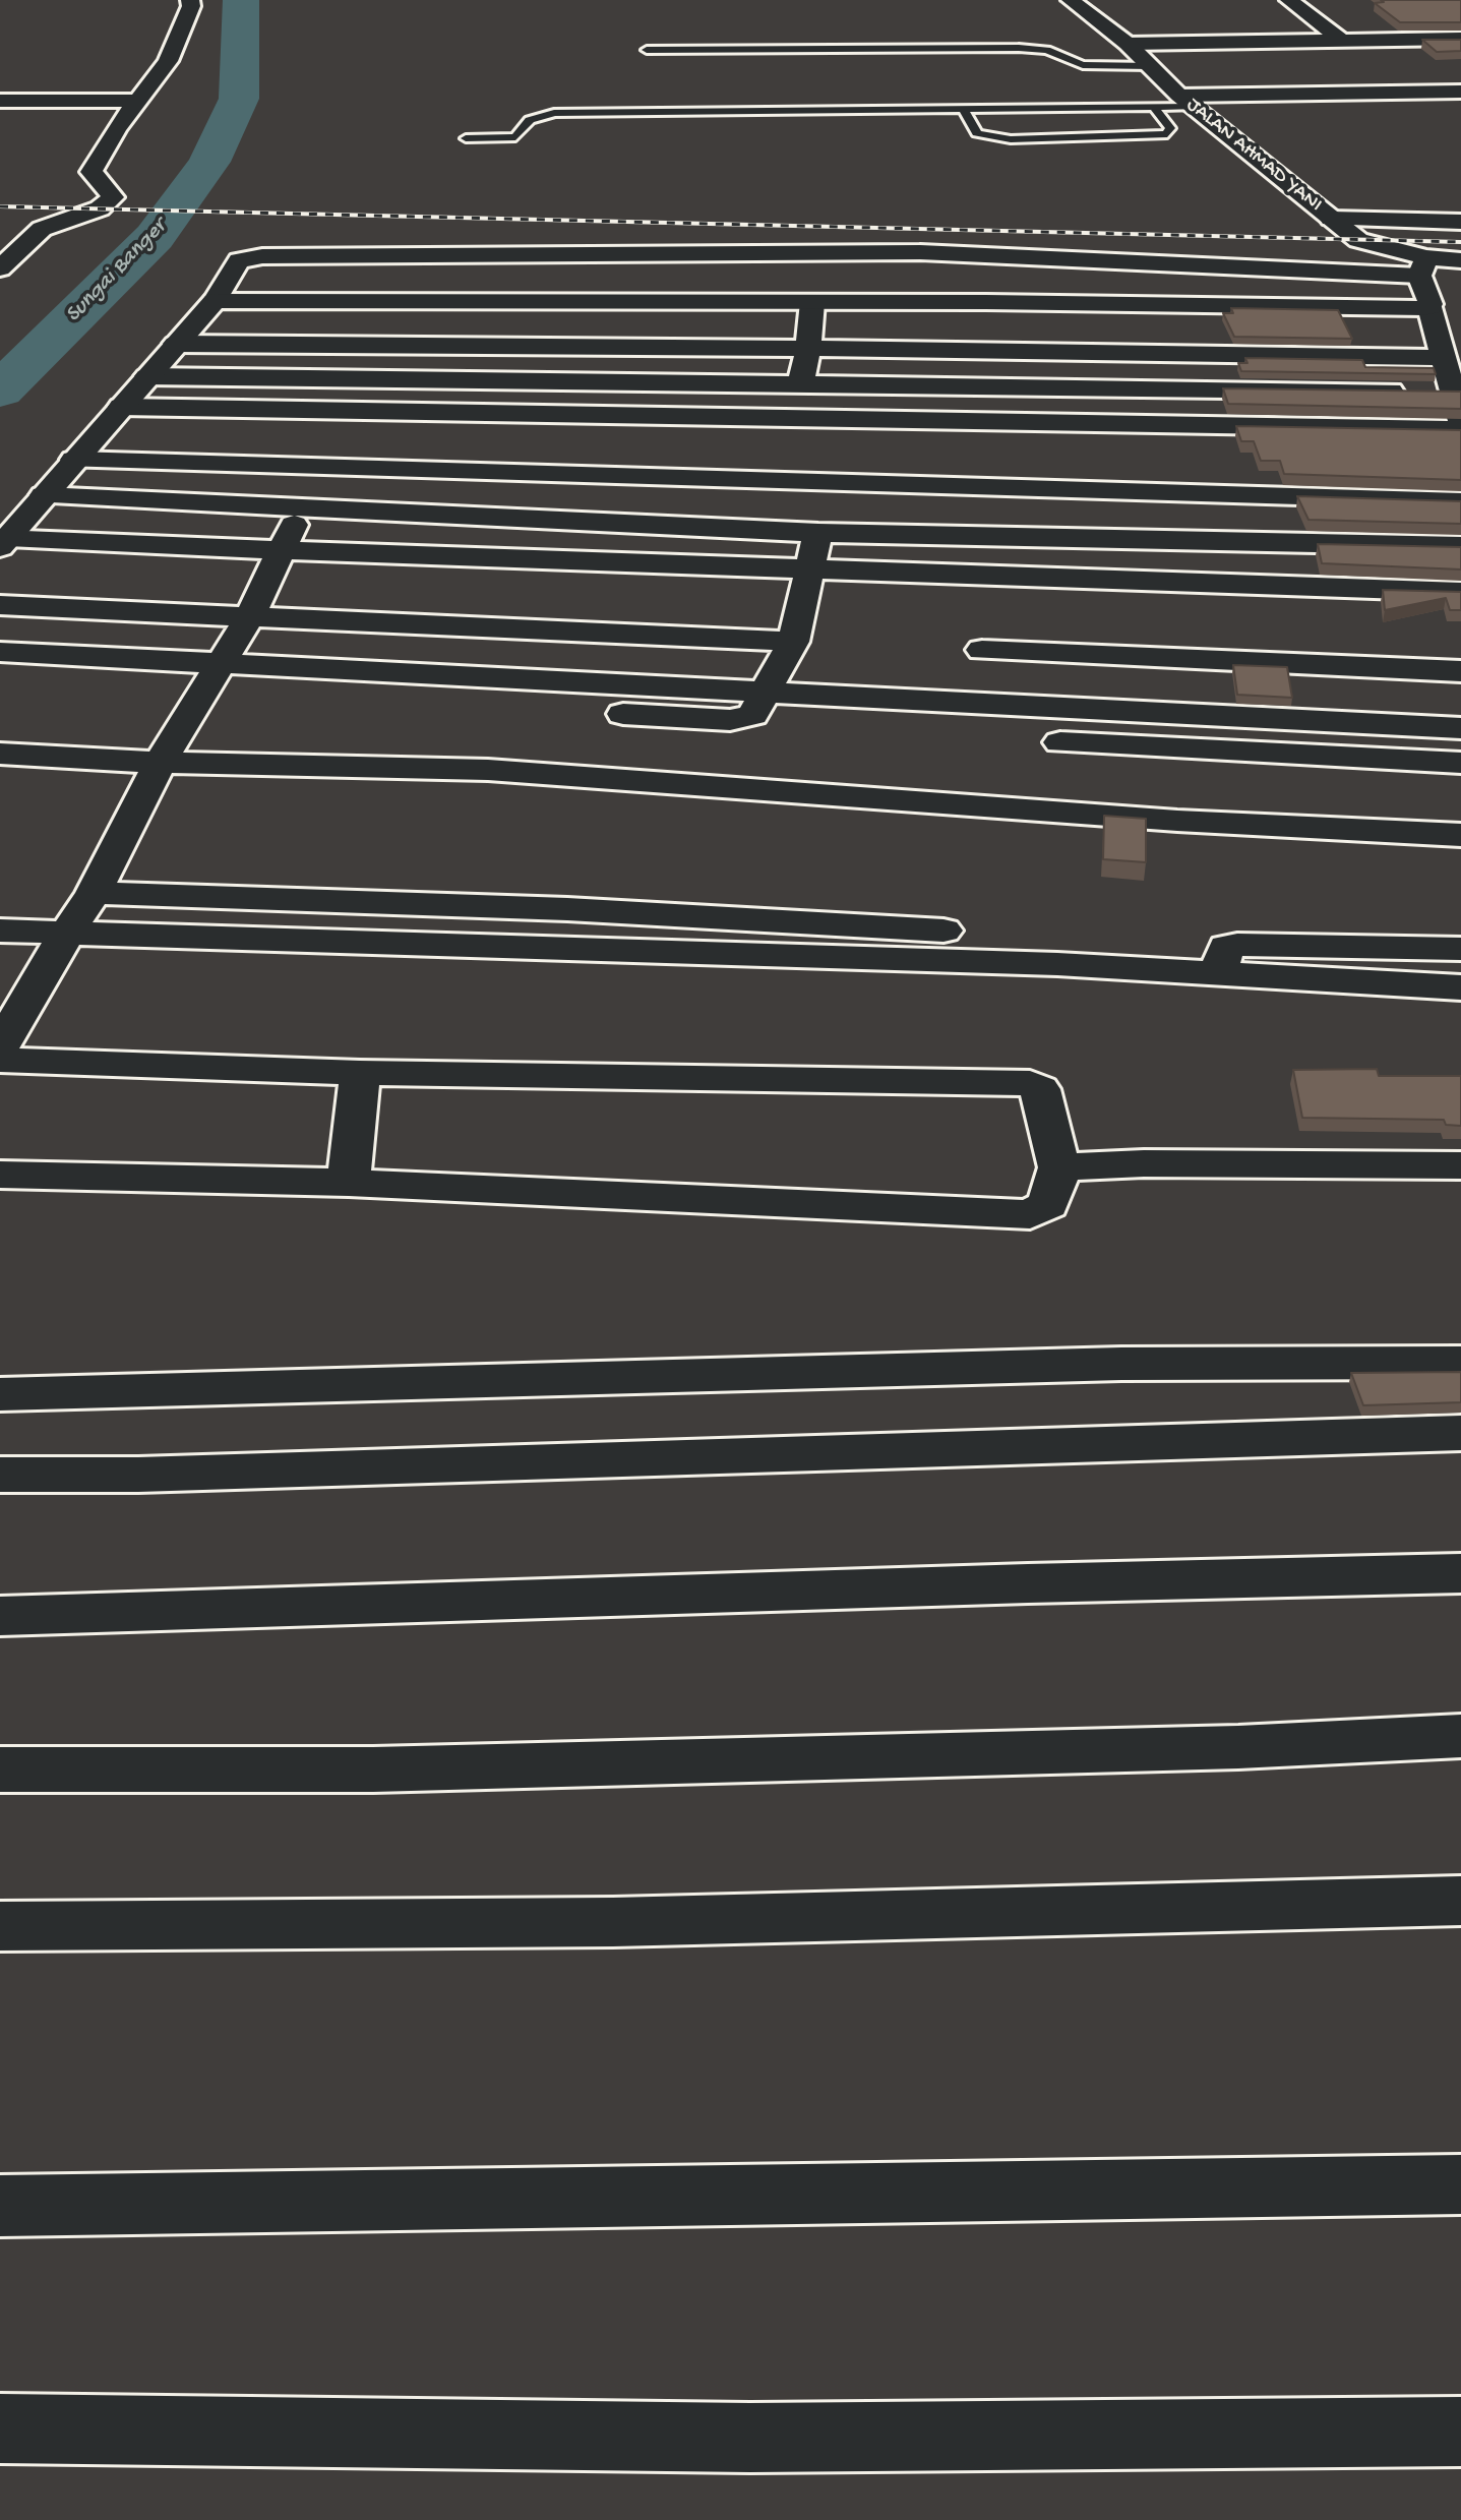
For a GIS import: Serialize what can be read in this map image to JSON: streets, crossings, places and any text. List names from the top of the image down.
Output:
{
  "streets": {
    "street": ["JALAN AHMAD YANI"]
  },
  "water": ["Sungai Banger"]
}
